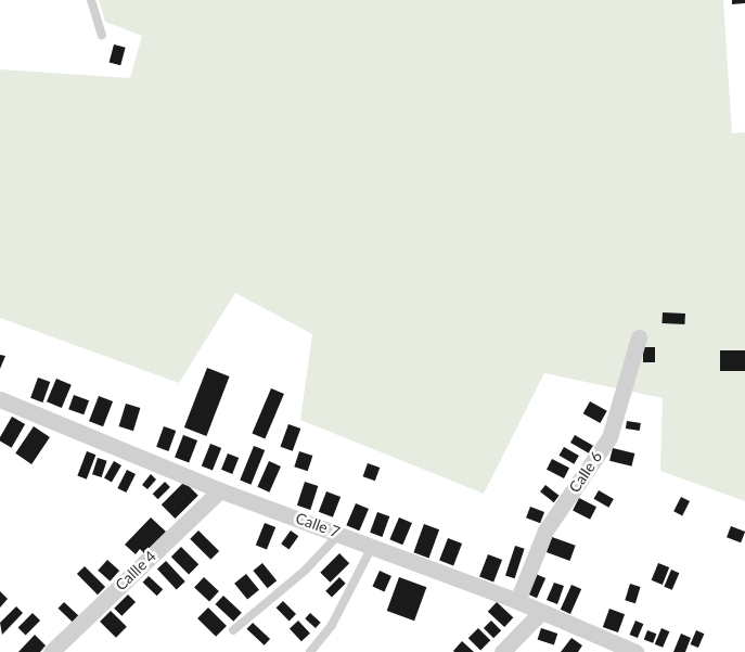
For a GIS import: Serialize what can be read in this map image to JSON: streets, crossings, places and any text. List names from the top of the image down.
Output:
{
  "streets": {
    "street": ["Calle 6", "Calle 7", "Callle 4"]
  },
  "crossings": [
    ["Calle 6", "Calle 7"],
    ["Calle 7", "Callle 4"]
  ]
}
